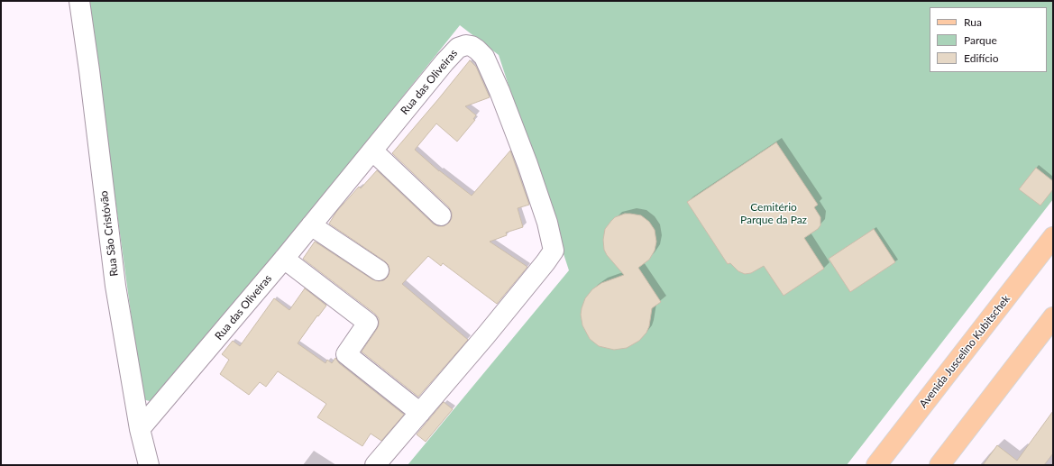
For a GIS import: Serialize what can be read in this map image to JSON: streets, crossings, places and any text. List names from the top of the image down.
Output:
{
  "streets": {
    "main road": ["Avenida Juscelino Kubitschek"],
    "street": ["Rua das Oliveiras", "Rua São Cristóvão"]
  },
  "crossings": [
    ["Rua das Oliveiras", "Rua São Cristóvão"]
  ],
  "parks": ["Cemitério Parque da Paz"],
  "legend": ["Rua", "Parque", "Edifício"]
}
